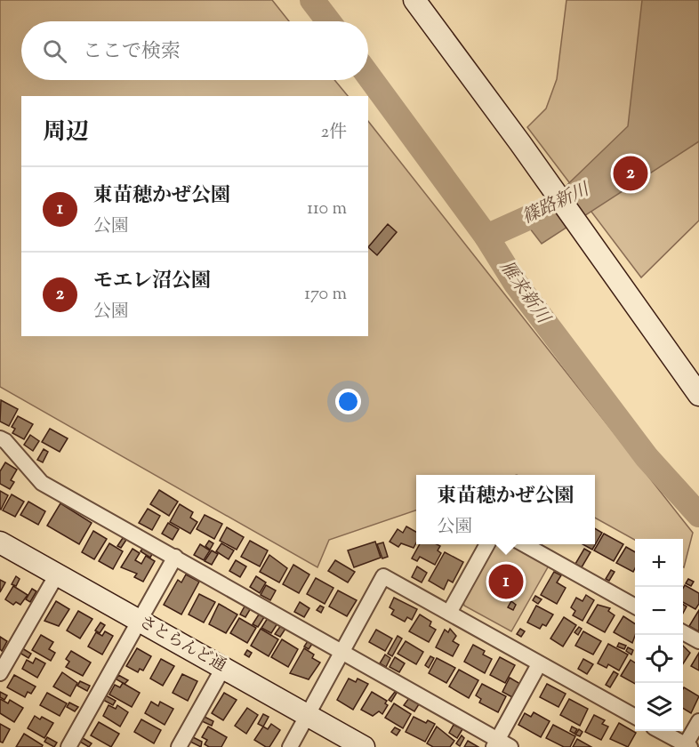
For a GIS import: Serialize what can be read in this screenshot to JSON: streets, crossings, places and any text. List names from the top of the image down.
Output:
{
  "streets": {
    "street": ["さとらんど通"]
  },
  "water": ["篠路新川", "雁来新川"],
  "page": {
    "search": "ここで検索",
    "heading": ["周辺", "2件"],
    "pins": ["2", "1"],
    "list": [
      {
        "mark": "1",
        "name": "東苗穂かぜ公園",
        "note": "公園",
        "value": "110 m"
      },
      {
        "mark": "2",
        "name": "モエレ沼公園",
        "note": "公園",
        "value": "170 m"
      }
    ],
    "popup": ["東苗穂かぜ公園", "公園"],
    "map_buttons": ["+", "−"]
  }
}
